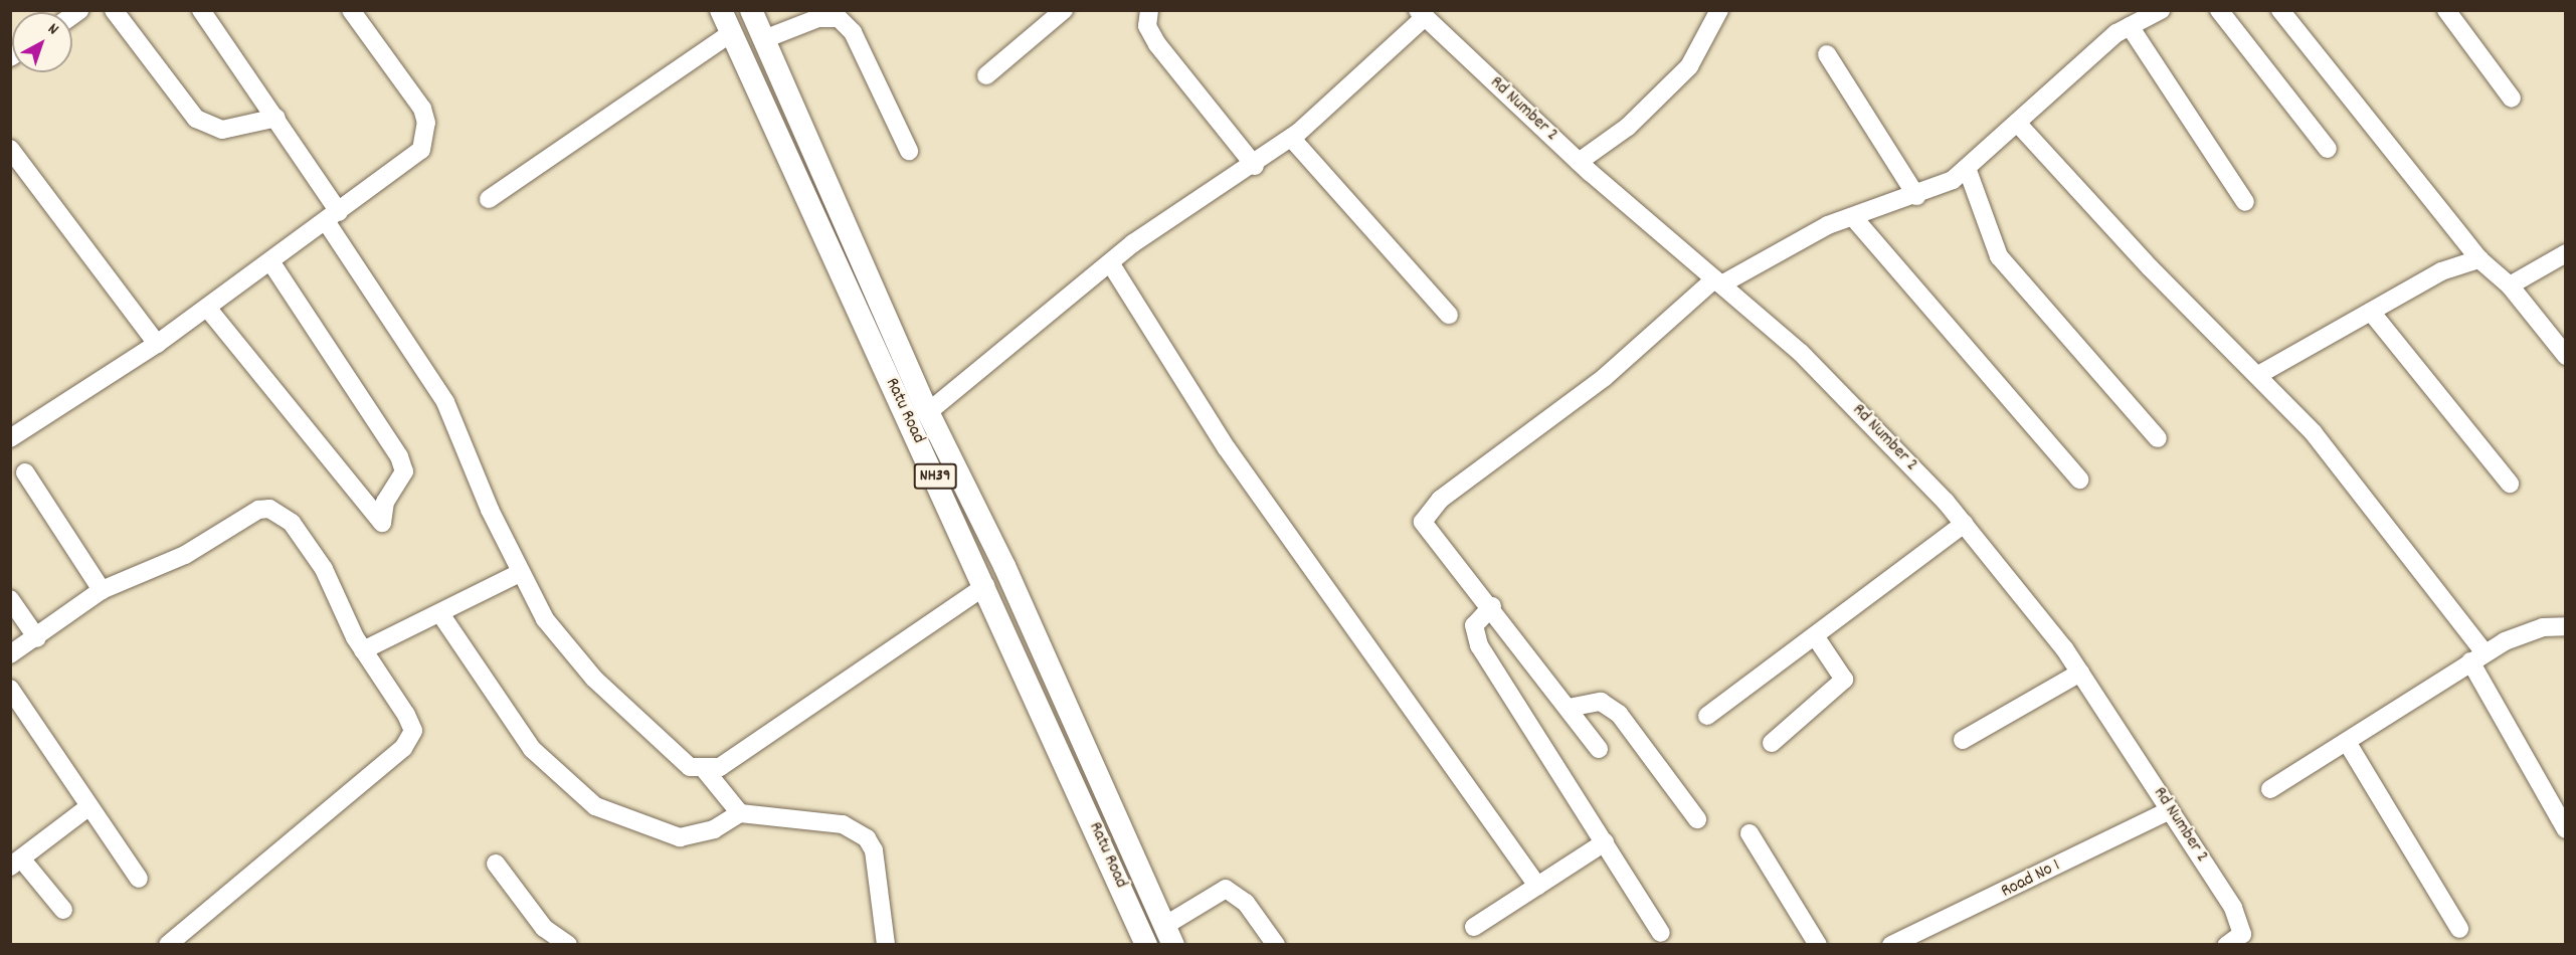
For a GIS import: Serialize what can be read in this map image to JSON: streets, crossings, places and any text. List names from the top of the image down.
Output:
{
  "streets": {
    "main road": ["Ratu Road", "NH39"],
    "street": ["Rd Number 2", "Road No 1"]
  },
  "crossings": [
    ["Rd Number 2", "Road No 1"]
  ],
  "north": "top right"
}
